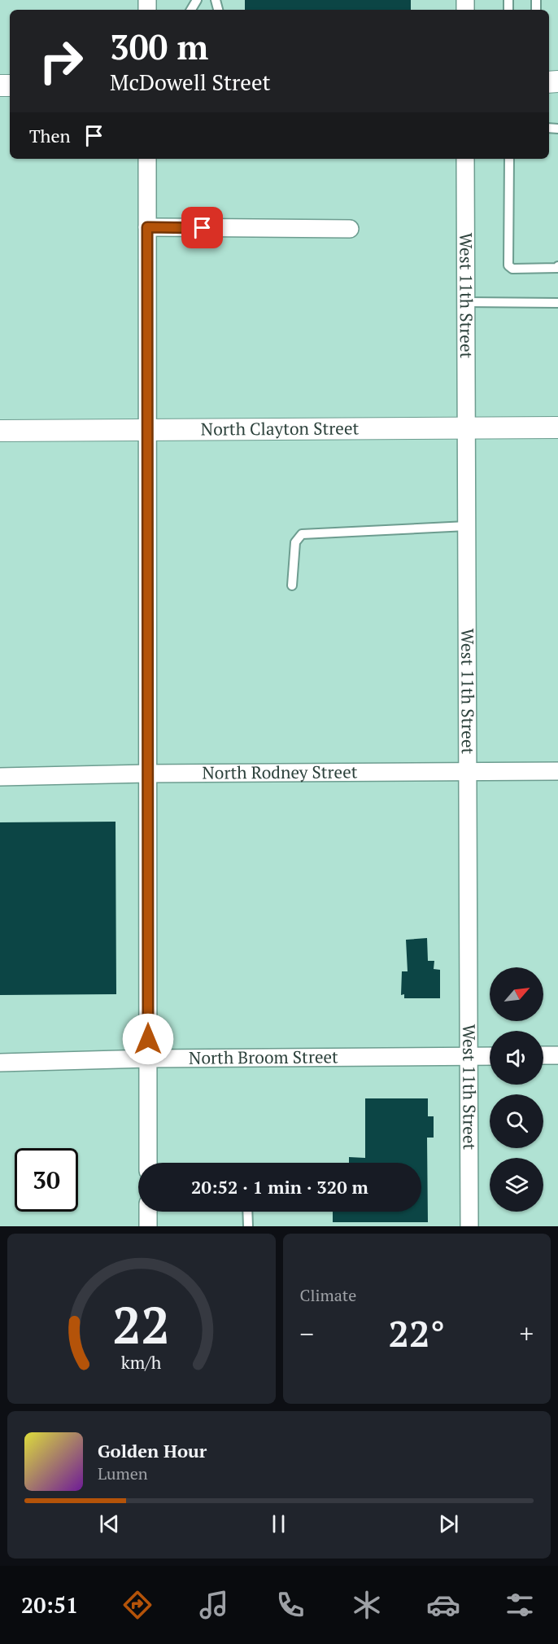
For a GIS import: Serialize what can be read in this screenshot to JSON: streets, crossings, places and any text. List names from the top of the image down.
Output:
{
  "streets": {
    "street": [
      "West 11th Street",
      "North Clayton Street",
      "North Rodney Street",
      "North Broom Street"
    ]
  },
  "crossings": [
    ["West 11th Street", "North Clayton Street"],
    ["West 11th Street", "North Rodney Street"],
    ["West 11th Street", "North Broom Street"]
  ],
  "north": "top right",
  "page": {
    "turn": ["300 m", "McDowell Street"],
    "then": "Then",
    "limit": "30",
    "trip": "20:52 · 1 min · 320 m",
    "tile": "Climate",
    "heat": ["−", "22°", "+"],
    "song": ["Golden Hour", "Lumen"],
    "tabs": "20:51",
    "gauge": ["22", "km/h"]
  }
}
